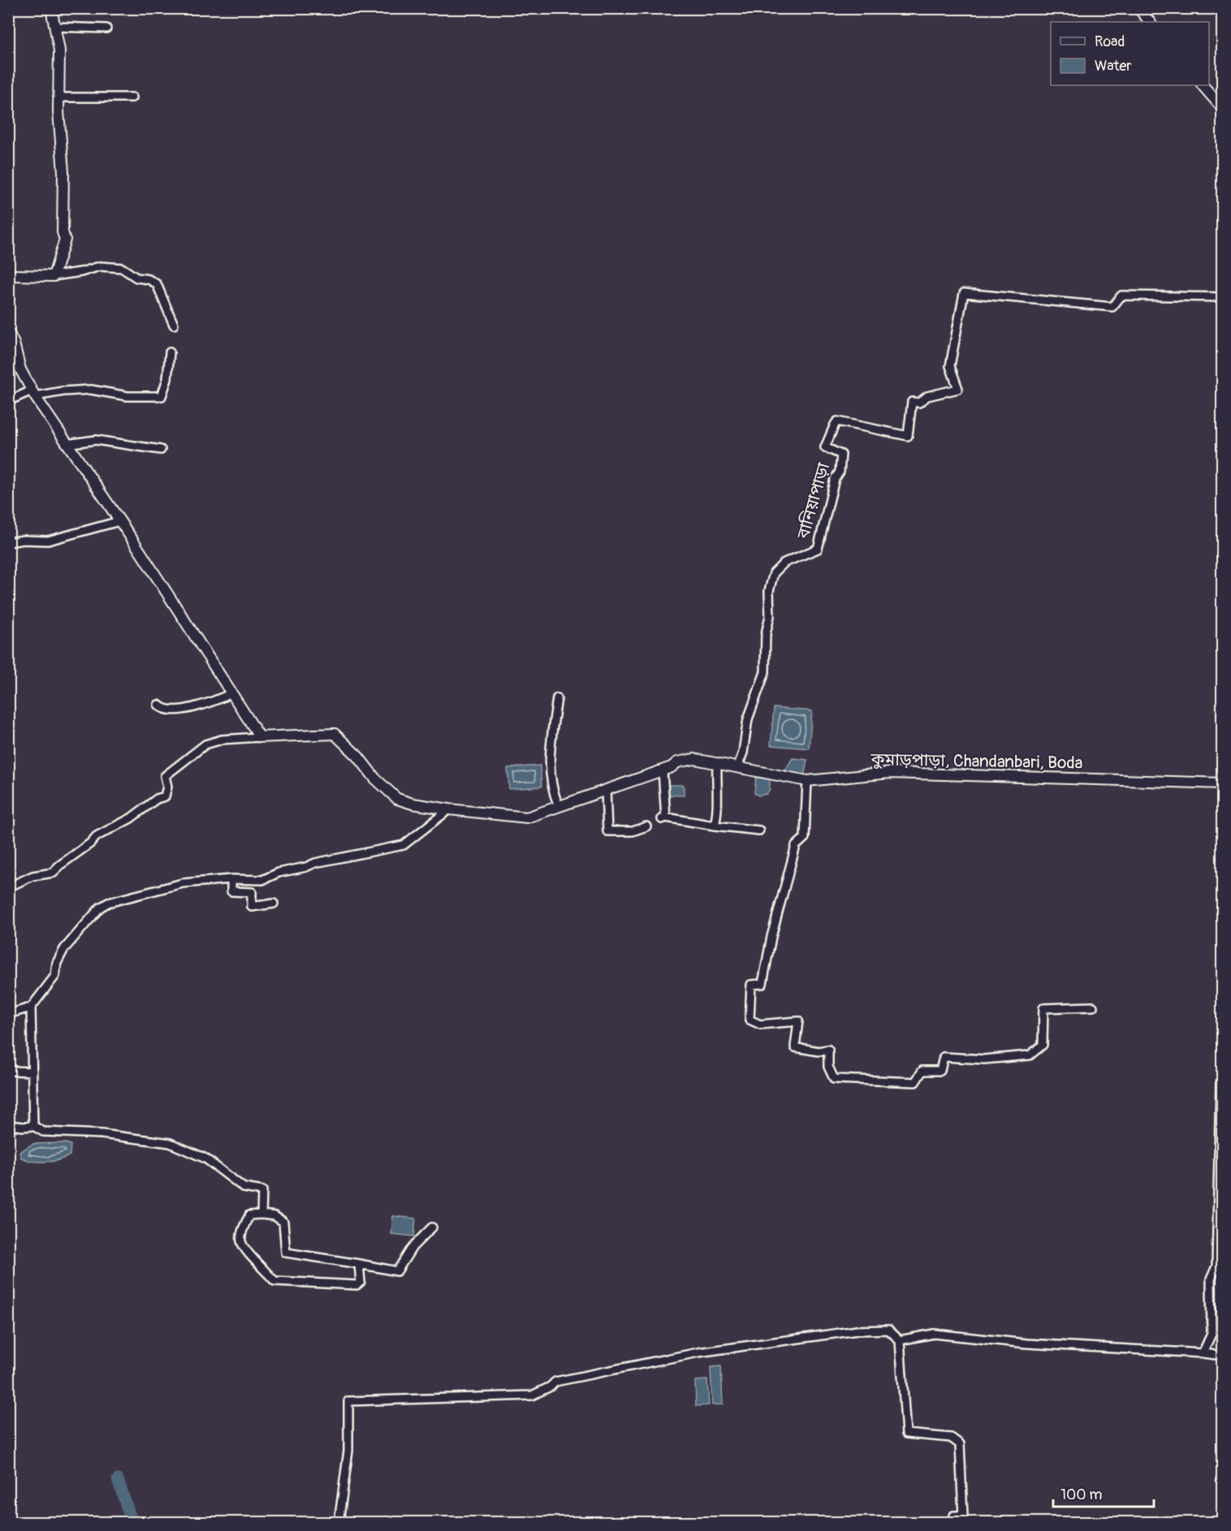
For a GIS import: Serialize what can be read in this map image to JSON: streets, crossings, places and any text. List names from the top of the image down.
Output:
{
  "streets": {
    "street": ["বানিয়াপাড়া", "কুমাড়পাড়া, Chandanbari, Boda"]
  },
  "crossings": [
    ["বানিয়াপাড়া", "কুমাড়পাড়া, Chandanbari, Boda"]
  ],
  "legend": ["Road", "Water"],
  "scale_bar": "100 m"
}
